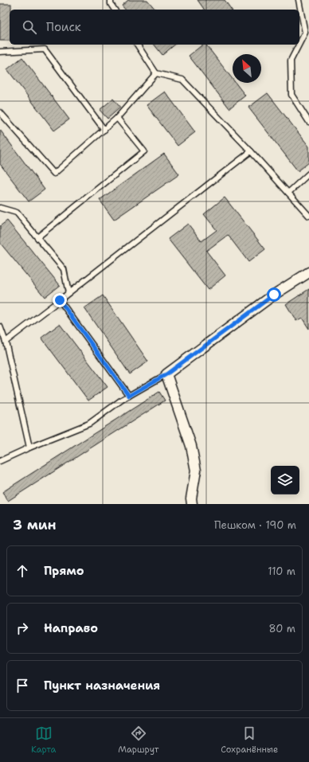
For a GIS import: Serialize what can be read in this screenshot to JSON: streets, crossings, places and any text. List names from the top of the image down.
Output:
{
  "north": "top left",
  "page": {
    "search": "Поиск",
    "heading": ["3 мин", "Пешком · 190 m"],
    "list": [
      ["Прямо", "110 m"],
      ["Направо", "80 m"],
      "Пункт назначения"
    ],
    "nav": ["Карта", "Маршрут", "Сохранённые"]
  }
}
